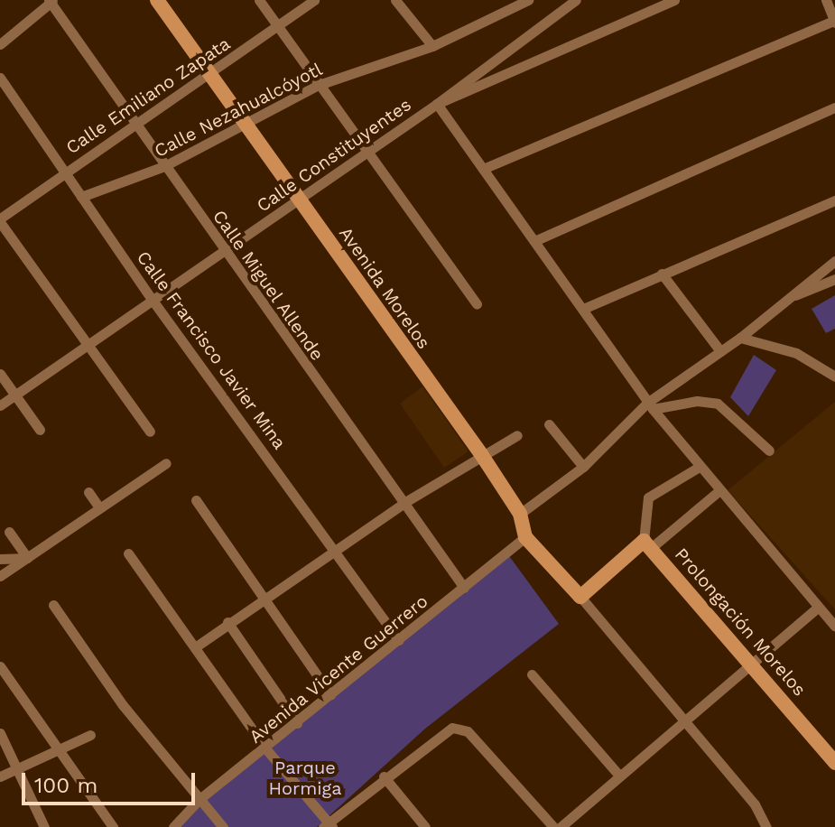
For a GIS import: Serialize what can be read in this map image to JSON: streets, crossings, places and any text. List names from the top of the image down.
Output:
{
  "streets": {
    "main road": ["Avenida Morelos", "Prolongación Morelos"],
    "street": [
      "Calle Emiliano Zapata",
      "Calle Nezahualcóyotl",
      "Calle Constituyentes",
      "Calle Miguel Allende",
      "Calle Francisco Javier Mina",
      "Avenida Vicente Guerrero"
    ]
  },
  "crossings": [
    ["Calle Emiliano Zapata", "Calle Miguel Allende"],
    ["Calle Emiliano Zapata", "Avenida Morelos"],
    ["Calle Emiliano Zapata", "Calle Francisco Javier Mina"],
    ["Calle Nezahualcóyotl", "Calle Miguel Allende"],
    ["Calle Nezahualcóyotl", "Avenida Morelos"],
    ["Calle Nezahualcóyotl", "Calle Francisco Javier Mina"],
    ["Calle Constituyentes", "Calle Miguel Allende"],
    ["Calle Constituyentes", "Avenida Morelos"],
    ["Calle Constituyentes", "Calle Francisco Javier Mina"],
    ["Calle Miguel Allende", "Avenida Vicente Guerrero"],
    ["Avenida Morelos", "Avenida Vicente Guerrero"],
    ["Calle Francisco Javier Mina", "Avenida Vicente Guerrero"]
  ],
  "parks": ["Parque Hormiga"],
  "scale_bar": "100 m"
}
